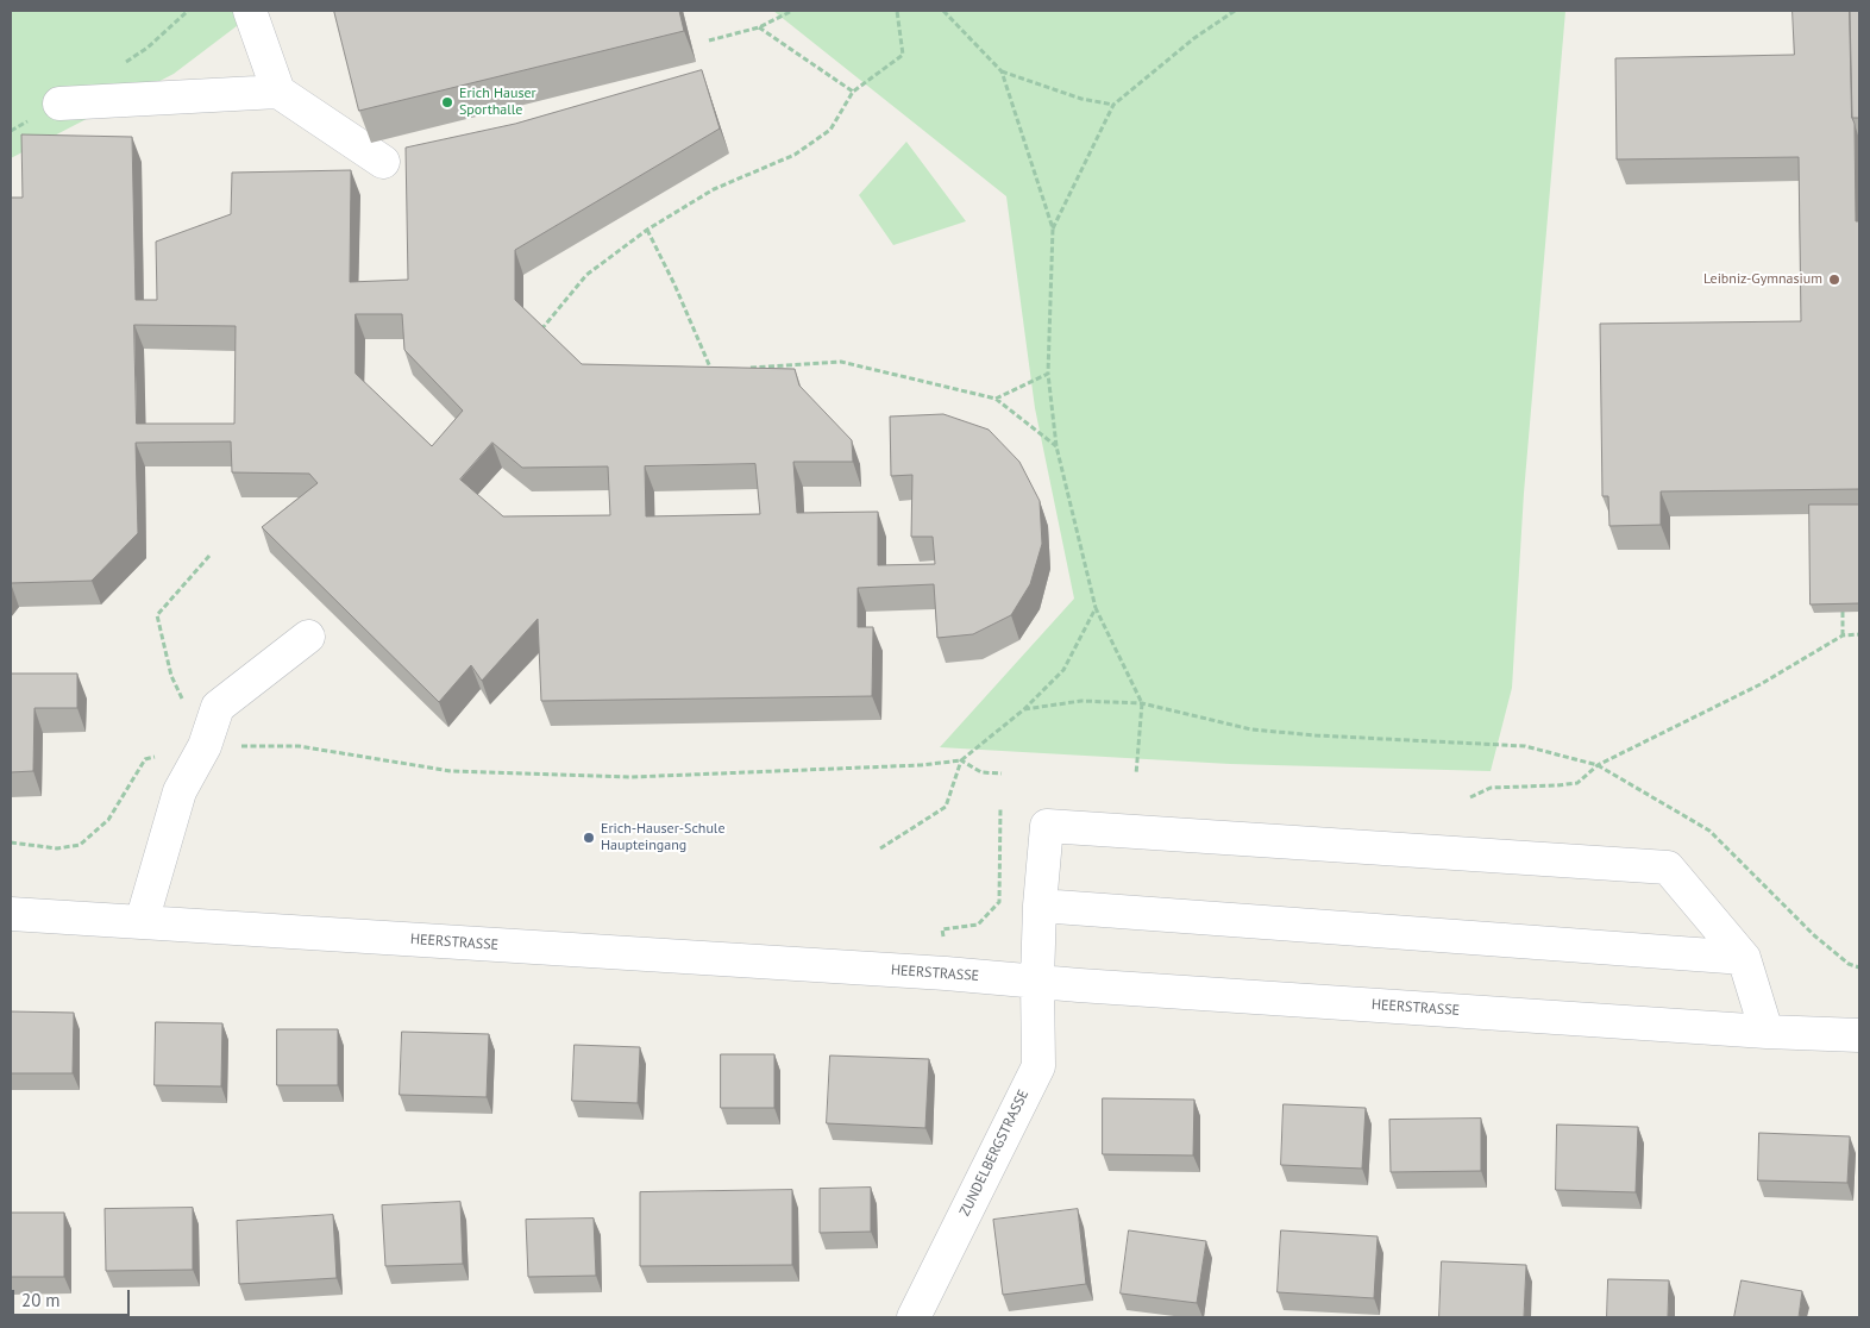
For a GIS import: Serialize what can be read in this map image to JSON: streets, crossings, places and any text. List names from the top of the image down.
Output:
{
  "streets": {
    "street": ["HEERSTRASSE", "ZUNDELBERGSTRASSE"]
  },
  "crossings": [
    ["HEERSTRASSE", "ZUNDELBERGSTRASSE"]
  ],
  "places": ["Erich Hauser Sporthalle", "Leibniz-Gymnasium", "Erich-Hauser-Schule Haupteingang"],
  "scale_bar": "20 m"
}
